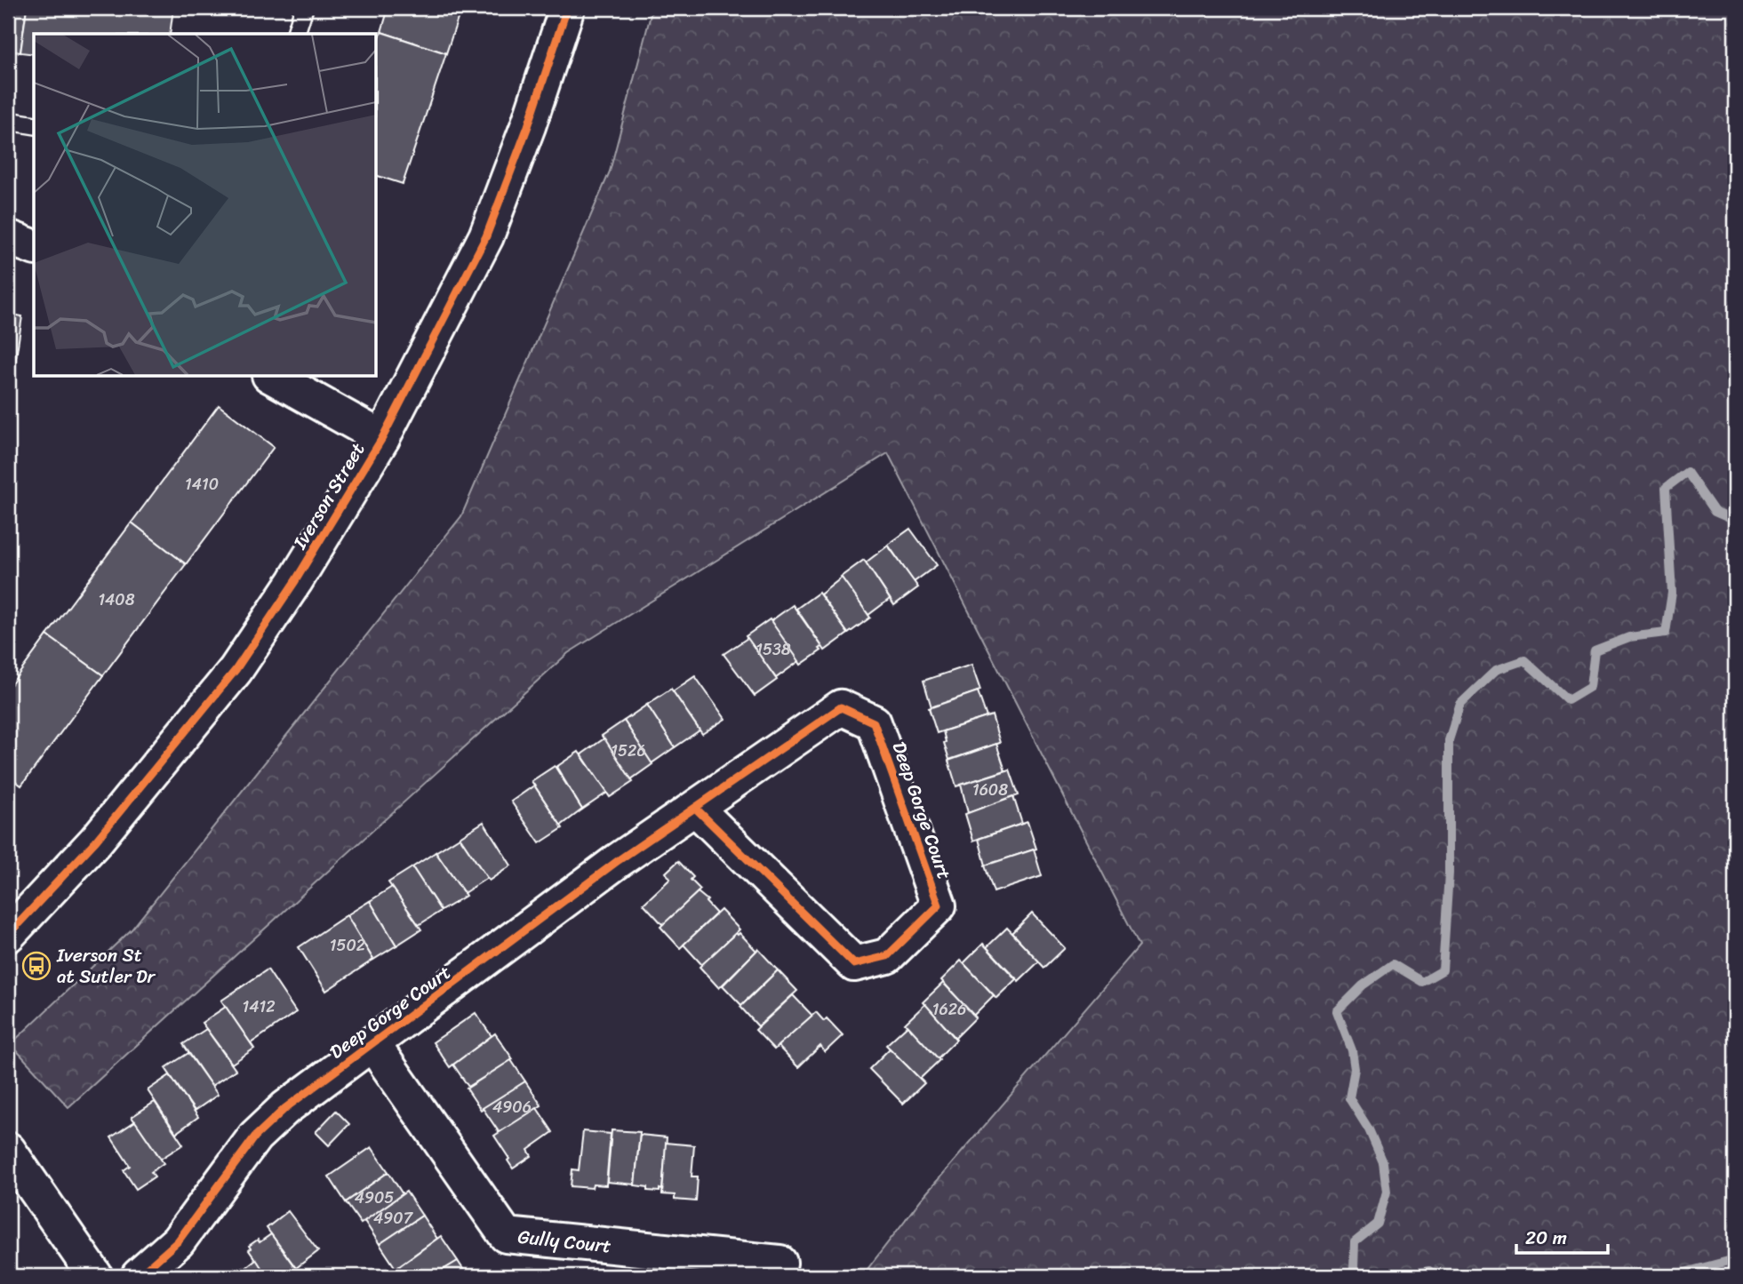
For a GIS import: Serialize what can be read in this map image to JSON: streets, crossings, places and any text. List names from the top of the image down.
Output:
{
  "streets": {
    "street": ["Iverson Street", "Deep Gorge Court", "Gully Court"]
  },
  "crossings": [
    ["Deep Gorge Court", "Gully Court"]
  ],
  "places": {
    "bus stop": ["Iverson St at Sutler Dr"]
  },
  "house_numbers": [
    "1410",
    "1408",
    "1538",
    "1526",
    "1608",
    "1502",
    "1412",
    "1626",
    "4906",
    "4905",
    "4907"
  ],
  "scale_bar": "20 m"
}
